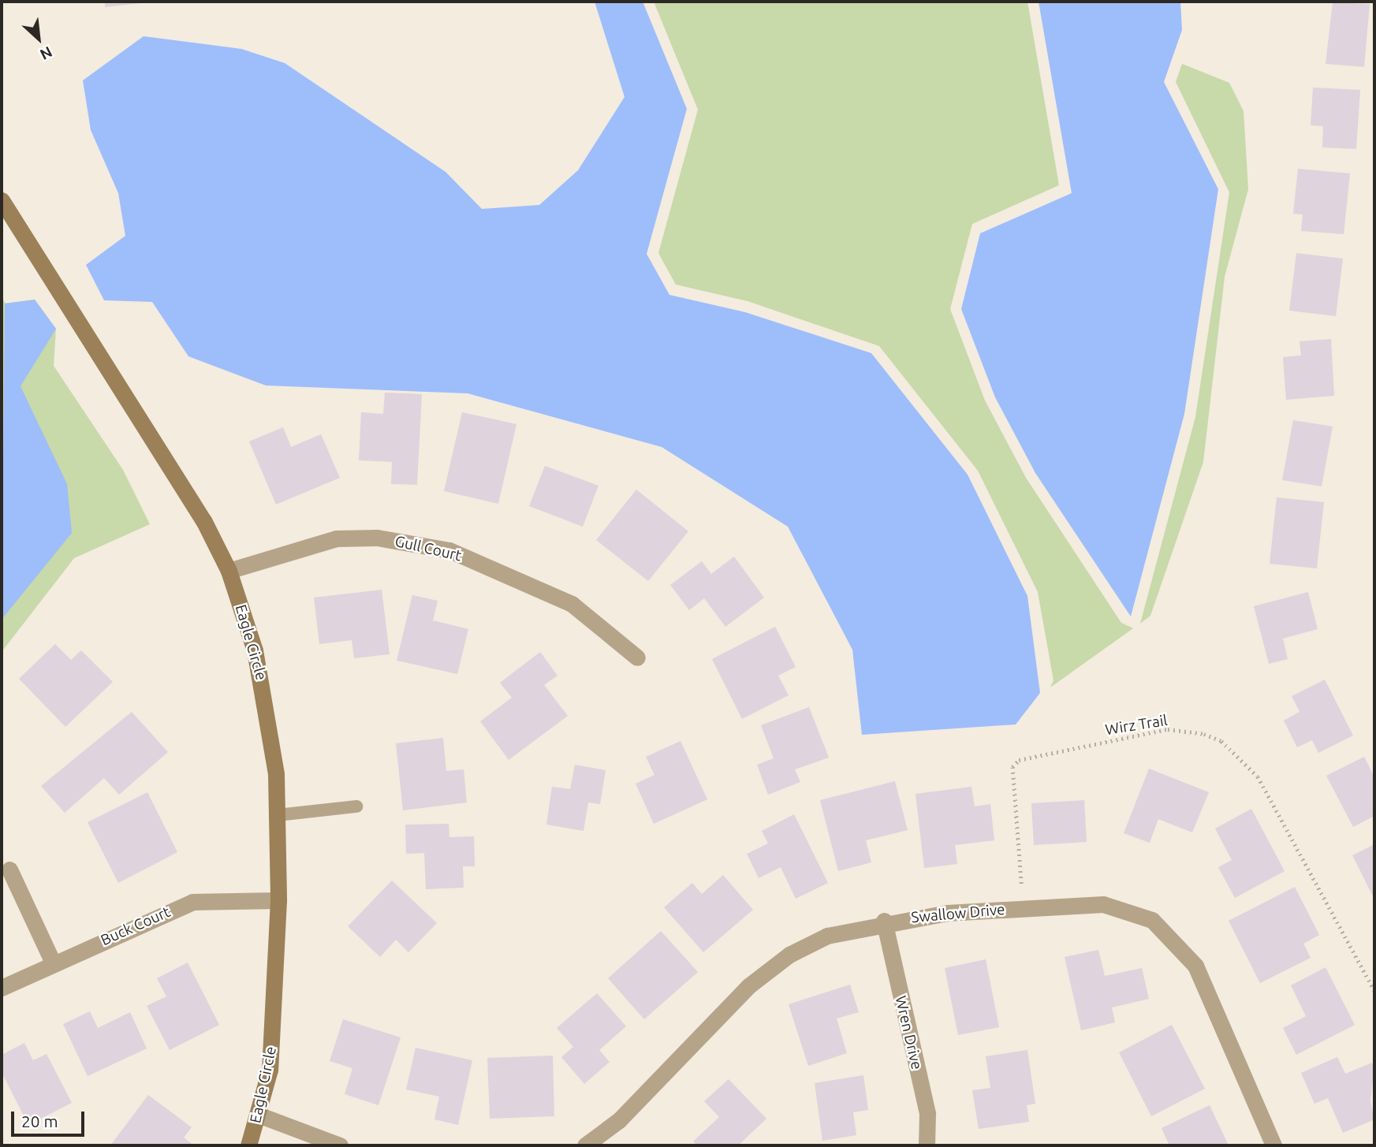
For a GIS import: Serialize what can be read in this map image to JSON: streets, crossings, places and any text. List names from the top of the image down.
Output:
{
  "streets": {
    "street": [
      "Gull Court",
      "Eagle Circle",
      "Swallow Drive",
      "Buck Court",
      "Wren Drive"
    ],
    "path": ["Wirz Trail"]
  },
  "crossings": [
    ["Gull Court", "Eagle Circle"],
    ["Eagle Circle", "Buck Court"],
    ["Swallow Drive", "Wren Drive"]
  ],
  "scale_bar": "20 m",
  "north": "bottom right"
}
